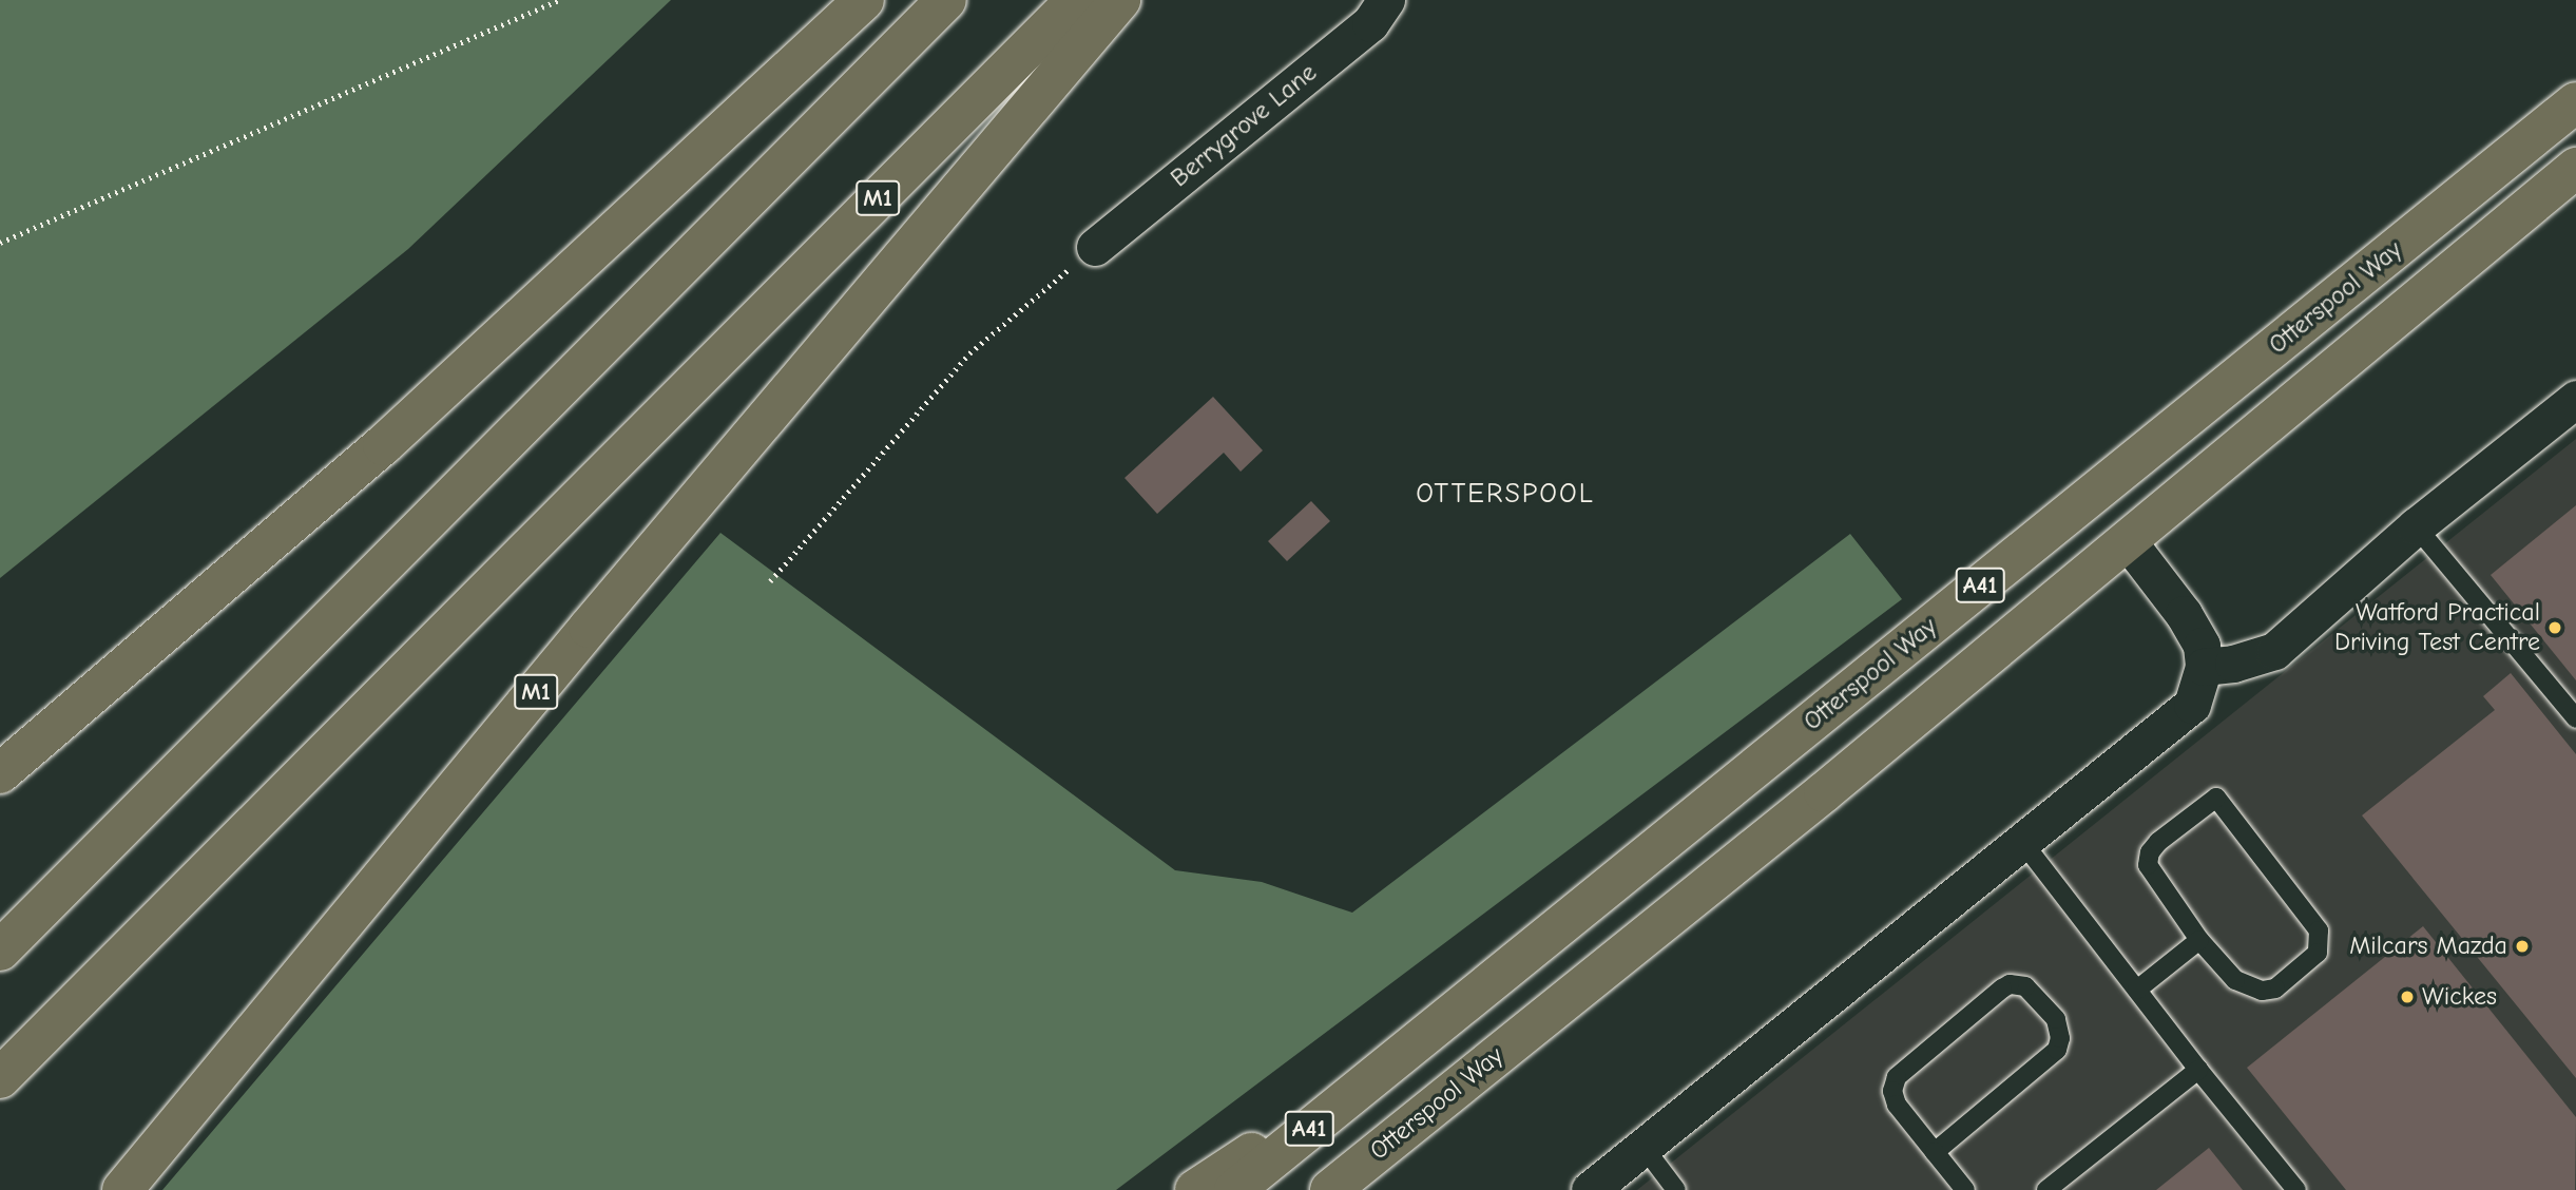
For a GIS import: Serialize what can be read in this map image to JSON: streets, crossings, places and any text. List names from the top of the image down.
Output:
{
  "streets": {
    "highway": ["M1", "Otterspool Way", "A41"],
    "street": ["Berrygrove Lane"]
  },
  "districts": ["OTTERSPOOL"],
  "places": ["Watford Practical Driving Test Centre", "Milcars Mazda", "Wickes"]
}
